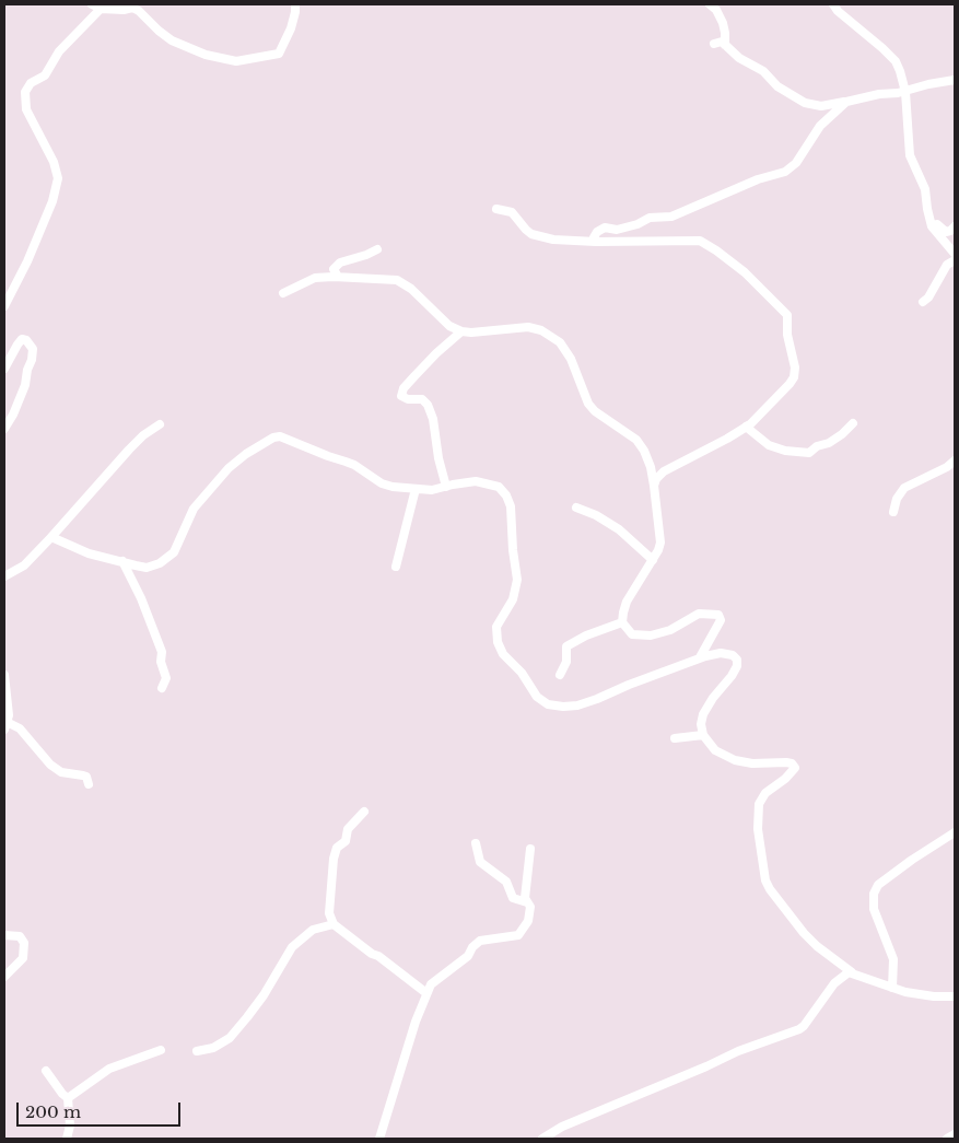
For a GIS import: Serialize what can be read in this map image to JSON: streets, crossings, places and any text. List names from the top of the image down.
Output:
{
  "scale_bar": "200 m"
}
